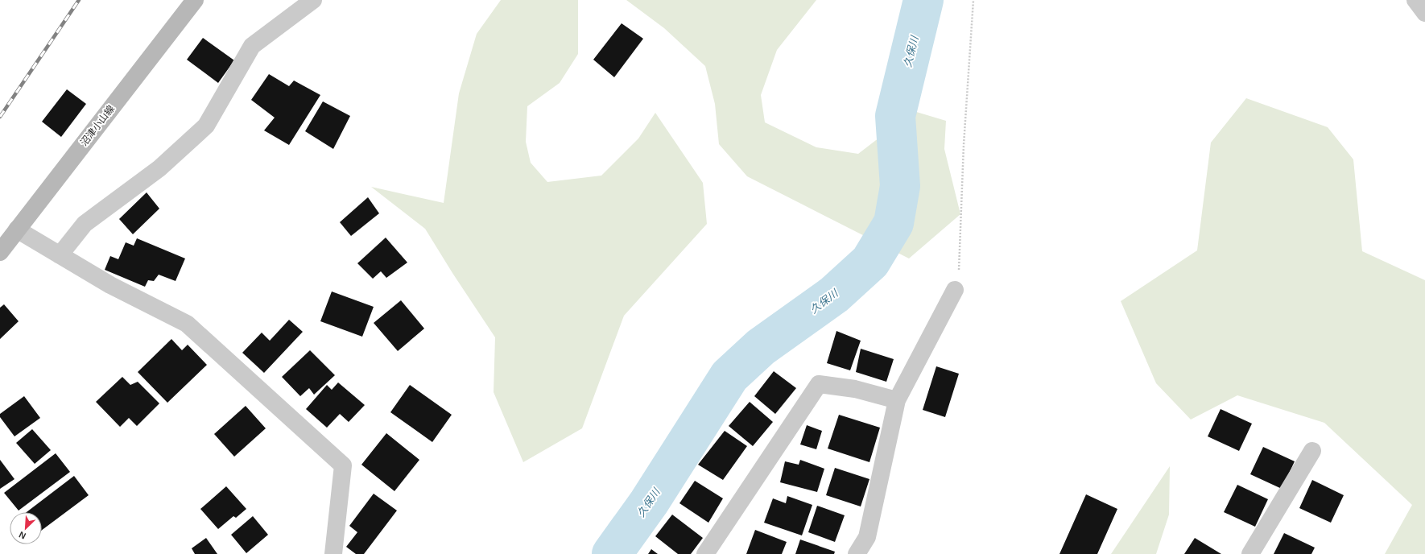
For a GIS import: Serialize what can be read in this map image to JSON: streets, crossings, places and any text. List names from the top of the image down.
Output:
{
  "streets": {
    "main road": ["沼津小山線"]
  },
  "water": ["久保川"],
  "north": "bottom left"
}
